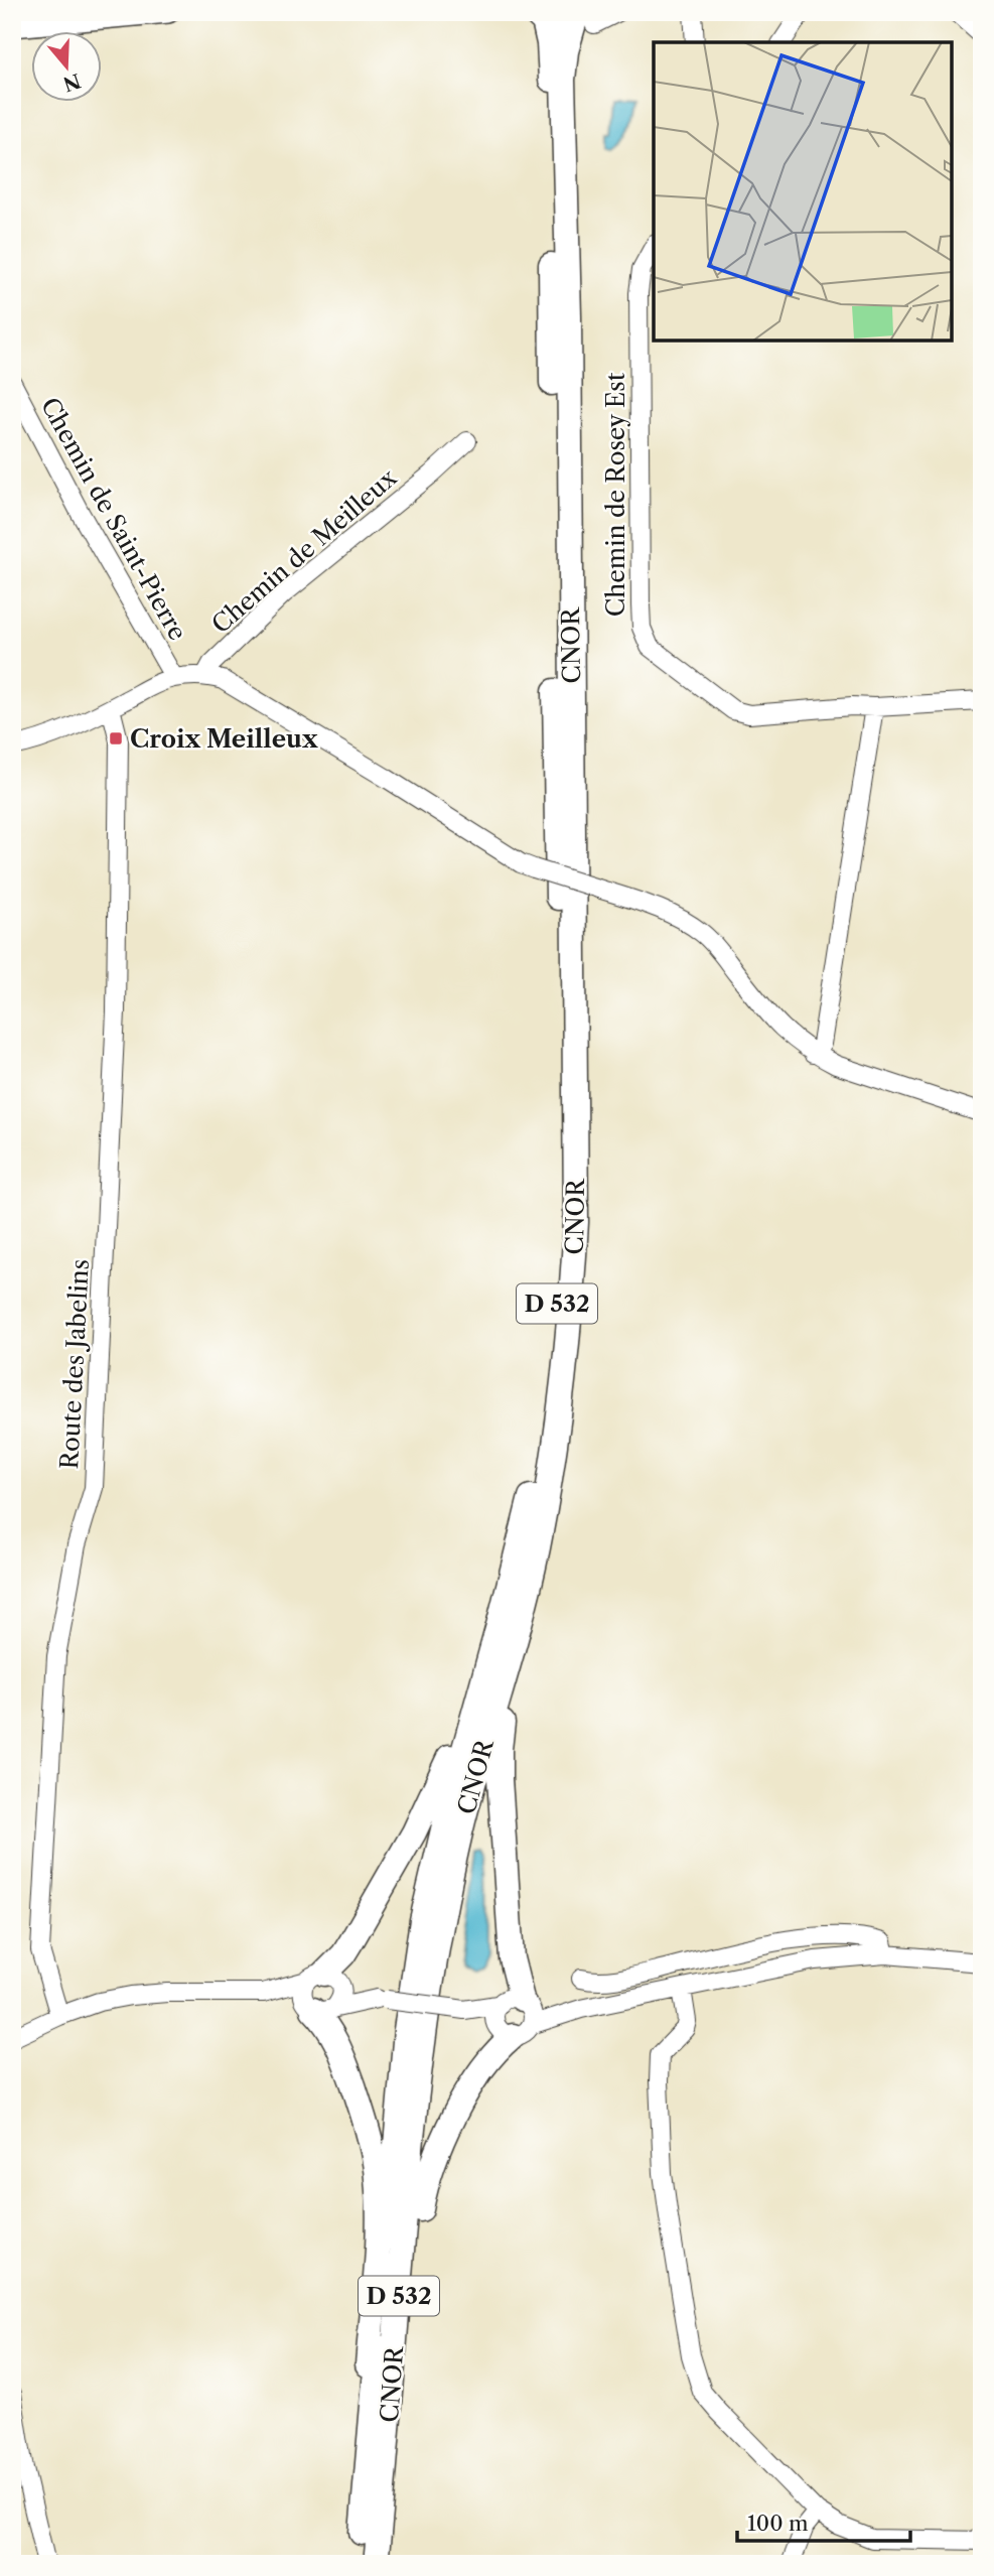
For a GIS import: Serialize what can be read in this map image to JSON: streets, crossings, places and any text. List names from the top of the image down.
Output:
{
  "streets": {
    "highway": ["CNOR", "D 532"],
    "street": [
      "Chemin de Rosey Est",
      "Chemin de Saint-Pierre",
      "Chemin de Meilleux",
      "Route des Jabelins"
    ]
  },
  "places": {
    "transit": ["Croix Meilleux"]
  },
  "scale_bar": "100 m",
  "north": "bottom"
}
